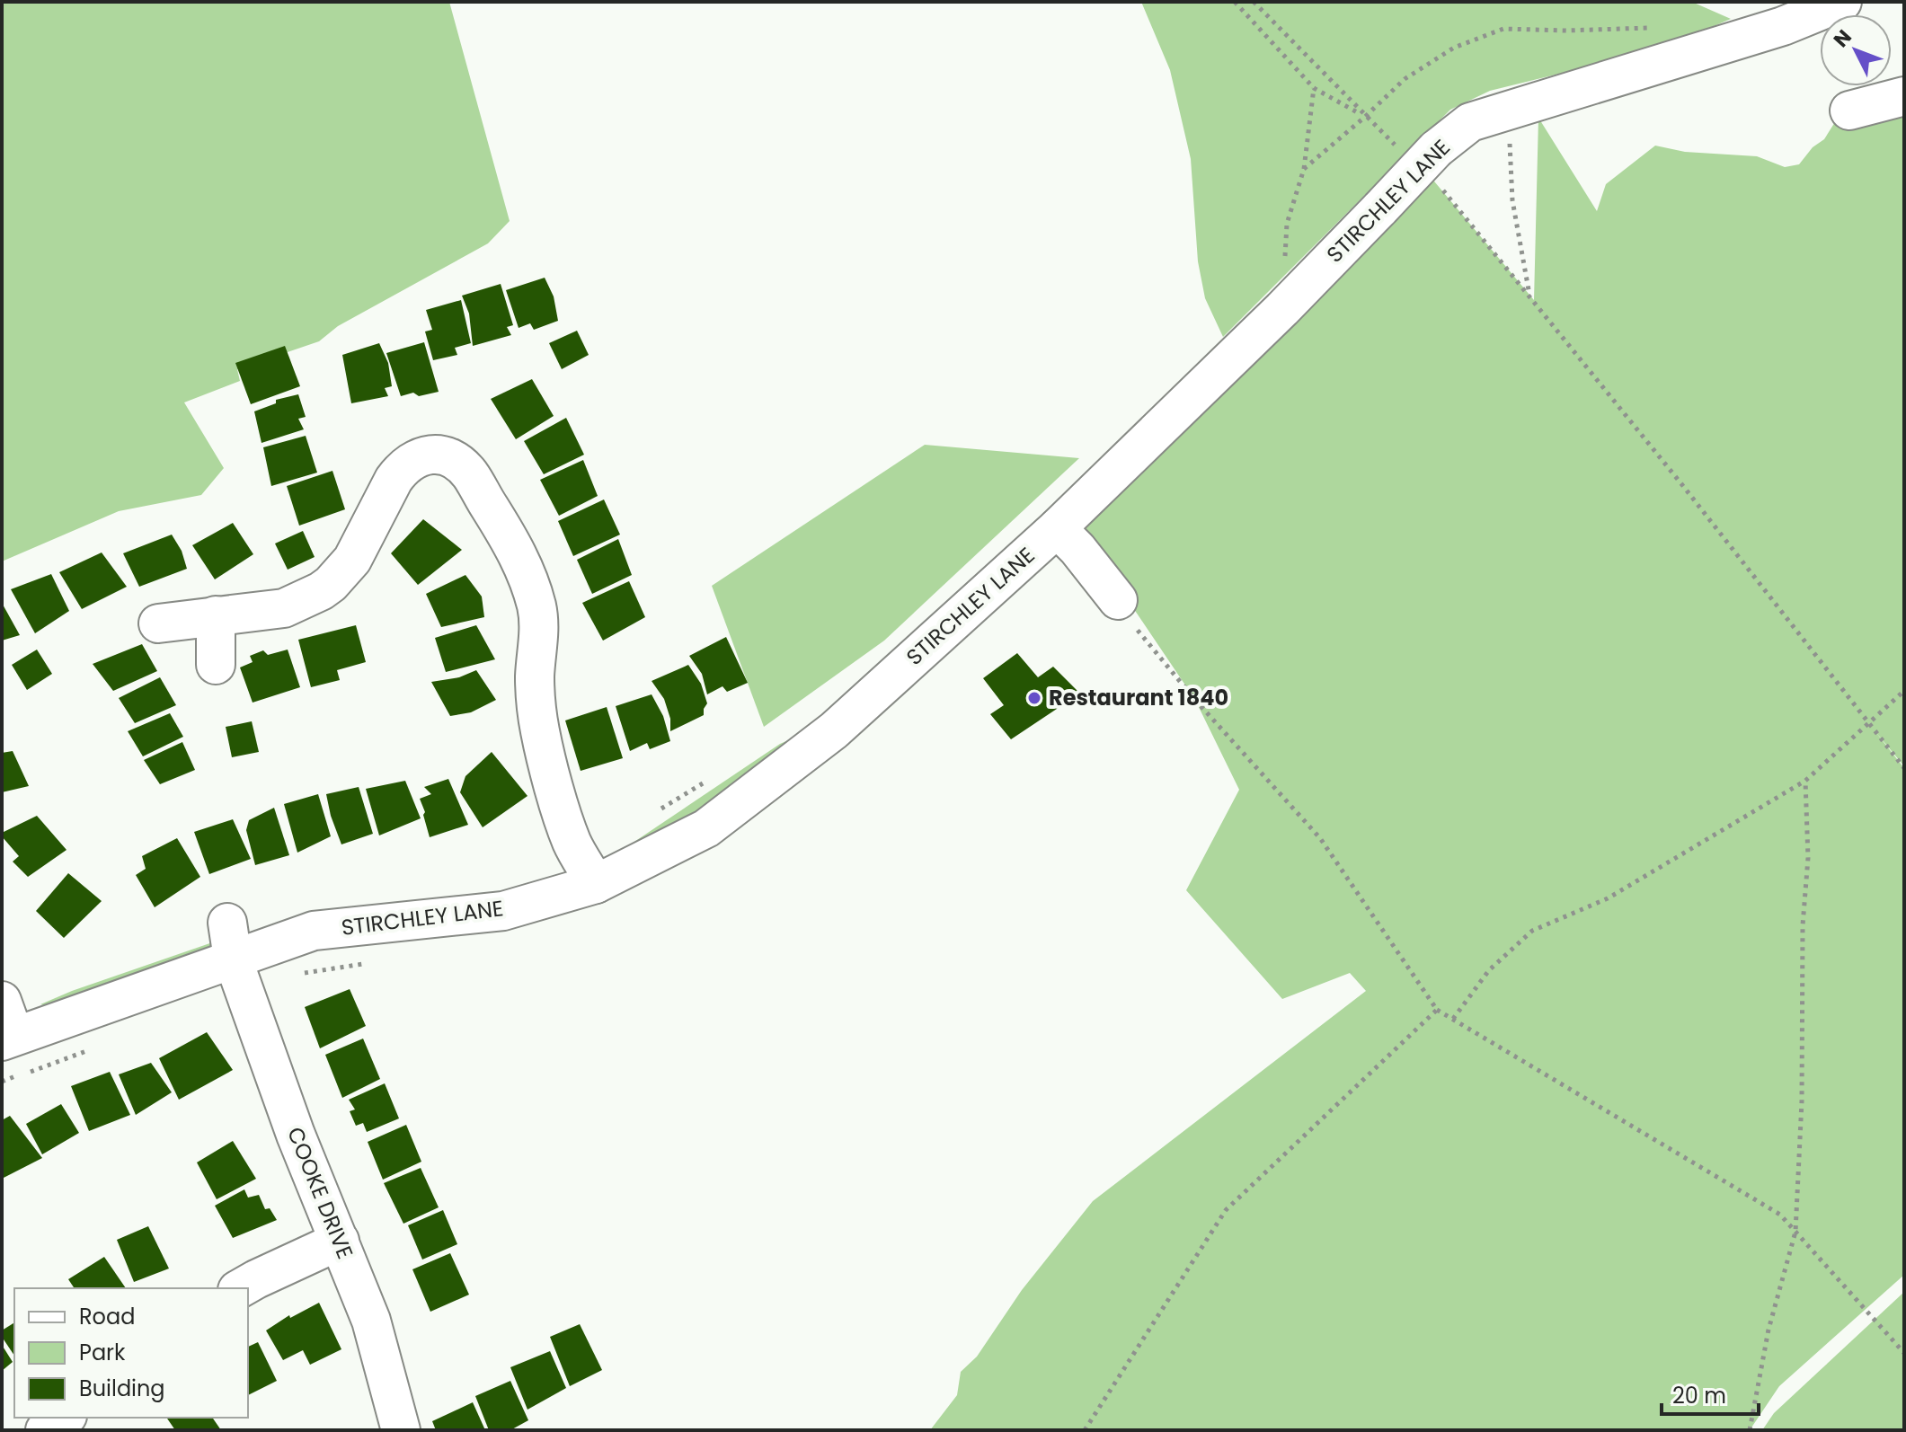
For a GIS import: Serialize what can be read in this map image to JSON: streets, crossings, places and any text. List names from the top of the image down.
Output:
{
  "streets": {
    "street": ["STIRCHLEY LANE", "COOKE DRIVE"]
  },
  "crossings": [
    ["STIRCHLEY LANE", "COOKE DRIVE"]
  ],
  "places": ["Restaurant 1840"],
  "legend": ["Road", "Park", "Building"],
  "scale_bar": "20 m",
  "north": "top left"
}
